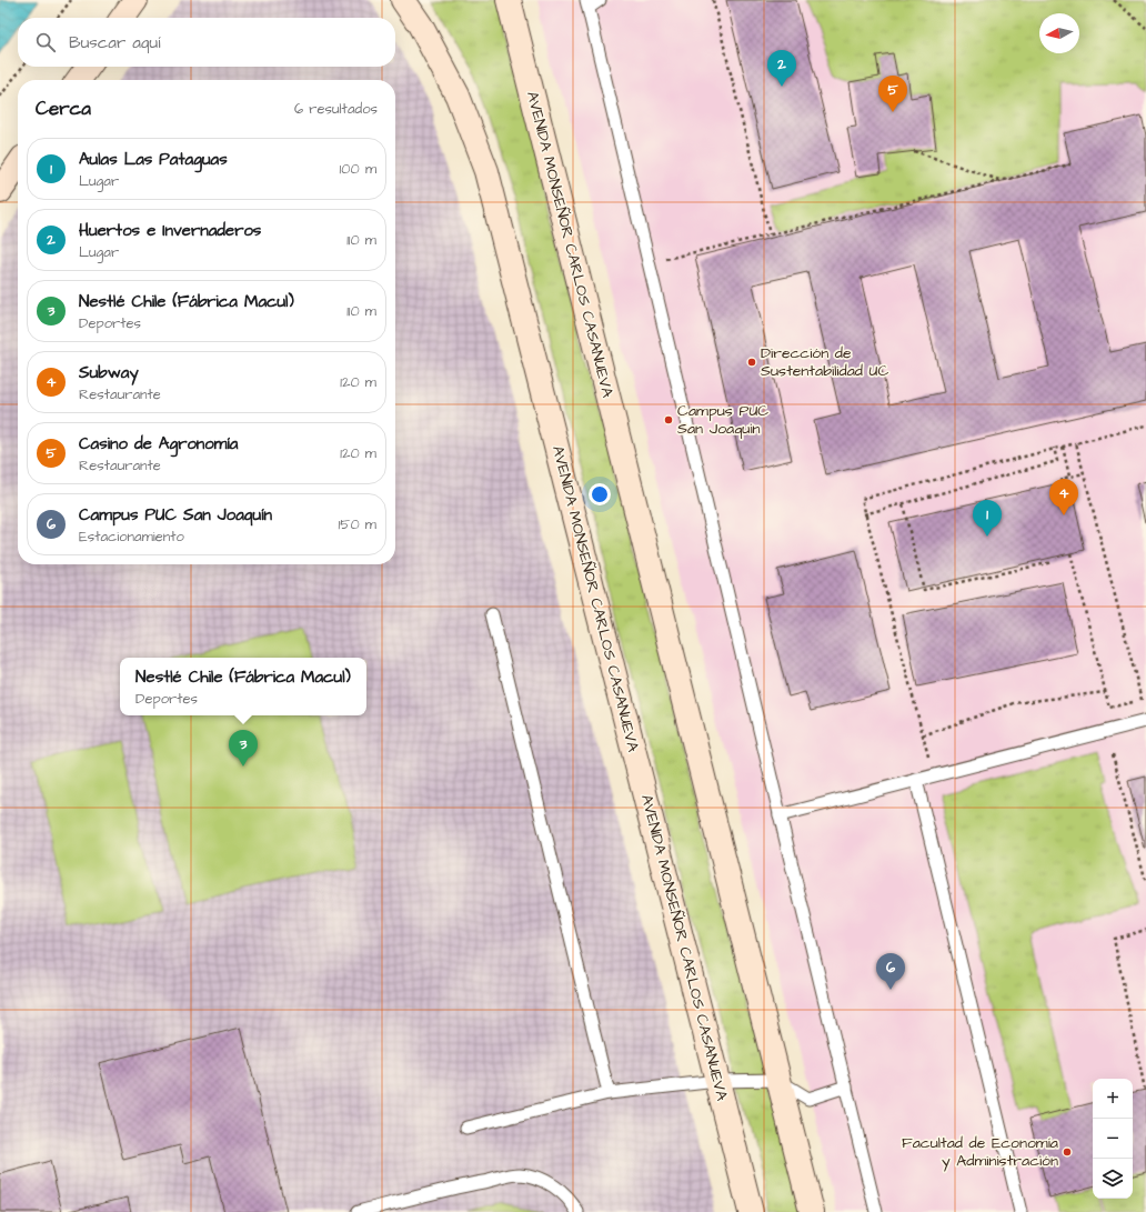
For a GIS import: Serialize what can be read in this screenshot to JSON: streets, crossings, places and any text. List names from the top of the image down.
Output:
{
  "streets": {
    "main road": ["AVENIDA MONSEÑOR CARLOS CASANUEVA"]
  },
  "places": ["Dirección de Sustentabilidad UC", "Campus PUC San Joaquin", "Facultad de Economía y Administración"],
  "north": "left",
  "page": {
    "search": "Buscar aquí",
    "pins": [
      "2",
      "5",
      "4",
      "1",
      "3",
      "6"
    ],
    "heading": ["Cerca", "6 resultados"],
    "list": [
      {
        "mark": "1",
        "name": "Aulas Las Pataguas",
        "note": "Lugar",
        "value": "100 m"
      },
      {
        "mark": "2",
        "name": "Huertos e Invernaderos",
        "note": "Lugar",
        "value": "110 m"
      },
      {
        "mark": "3",
        "name": "Nestlé Chile (Fábrica Macul)",
        "note": "Deportes",
        "value": "110 m"
      },
      {
        "mark": "4",
        "name": "Subway",
        "note": "Restaurante",
        "value": "120 m"
      },
      {
        "mark": "5",
        "name": "Casino de Agronomía",
        "note": "Restaurante",
        "value": "120 m"
      },
      {
        "mark": "6",
        "name": "Campus PUC San Joaquín",
        "note": "Estacionamiento",
        "value": "150 m"
      }
    ],
    "popup": ["Nestlé Chile (Fábrica Macul)", "Deportes"],
    "map_buttons": ["+", "−"]
  }
}
